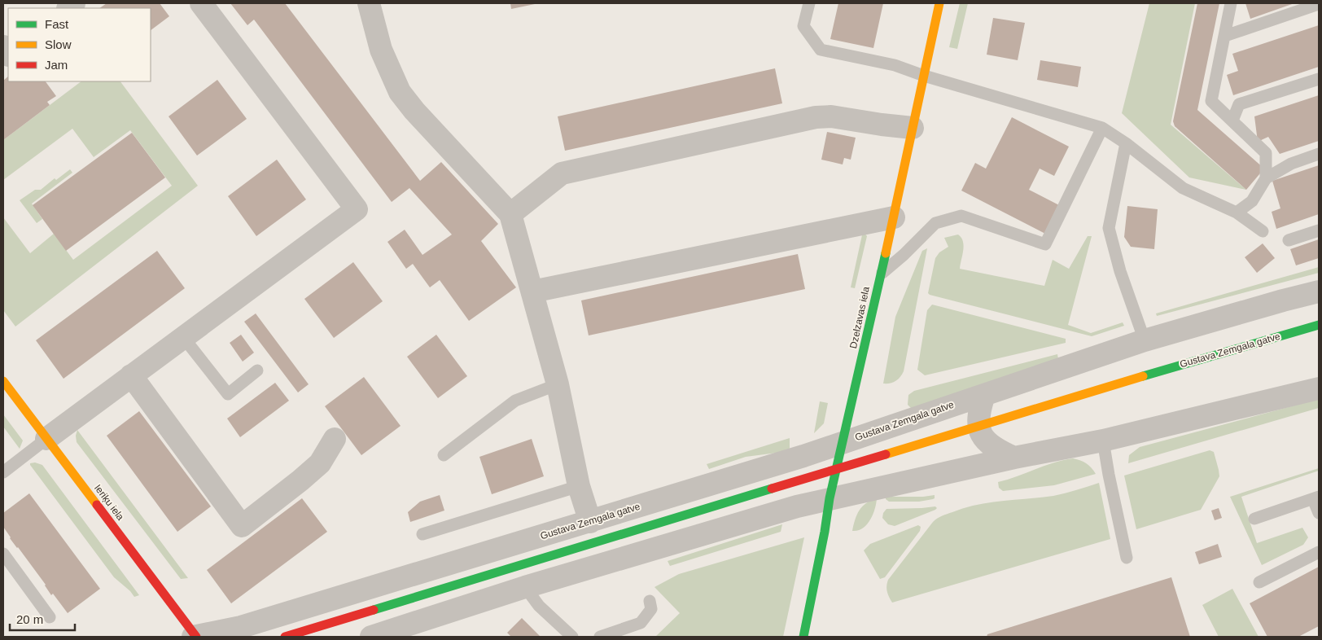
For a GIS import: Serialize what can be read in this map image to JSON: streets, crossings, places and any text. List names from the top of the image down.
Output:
{
  "streets": {
    "main road": ["Dzelzavas iela", "Gustava Zemgala gatve", "Ieriķu iela"]
  },
  "crossings": [
    ["Dzelzavas iela", "Gustava Zemgala gatve"],
    ["Gustava Zemgala gatve", "Ieriķu iela"]
  ],
  "legend": ["Fast", "Slow", "Jam"],
  "scale_bar": "20 m"
}
